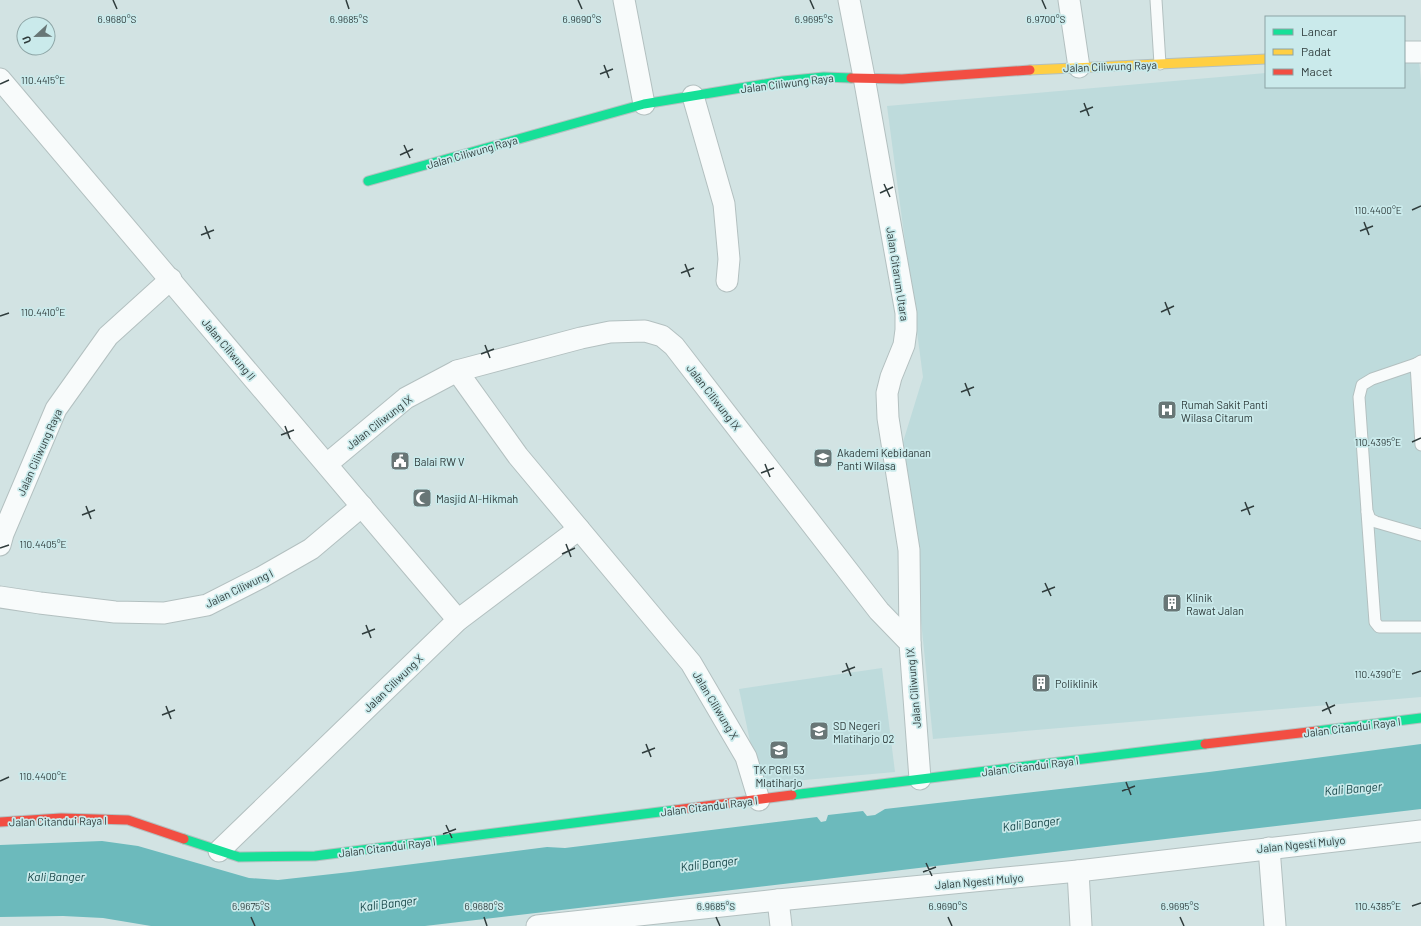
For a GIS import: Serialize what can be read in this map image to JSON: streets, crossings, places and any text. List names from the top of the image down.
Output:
{
  "streets": {
    "street": [
      "Jalan Ciliwung Raya",
      "Jalan Citarum Utara",
      "Jalan Ciliwung II",
      "Jalan Ciliwung IX",
      "Jalan Ciliwung I",
      "Jalan Ciliwung X",
      "Jalan Citandui Raya I",
      "Jalan Ngesti Mulyo"
    ]
  },
  "crossings": [
    ["Jalan Ciliwung Raya", "Jalan Citarum Utara"],
    ["Jalan Ciliwung Raya", "Jalan Ciliwung II"],
    ["Jalan Citarum Utara", "Jalan Ciliwung IX"],
    ["Jalan Ciliwung II", "Jalan Ciliwung IX"],
    ["Jalan Ciliwung II", "Jalan Ciliwung I"],
    ["Jalan Ciliwung II", "Jalan Ciliwung X"],
    ["Jalan Ciliwung IX", "Jalan Ciliwung X"],
    ["Jalan Ciliwung IX", "Jalan Citandui Raya I"],
    ["Jalan Ciliwung X", "Jalan Citandui Raya I"]
  ],
  "water": ["Kali Banger"],
  "places": {
    "hospital": ["Rumah Sakit Panti Wilasa Citarum"],
    "school or university": ["Akademi Kebidanan Panti Wilasa", "SD Negeri Mlatiharjo 02", "TK PGRI 53 Mlatiharjo"],
    "public building": ["Balai RW V"],
    "mosque": ["Masjid Al-Hikmah"],
    "building": ["Klinik Rawat Jalan", "Poliklinik"]
  },
  "legend": ["Lancar", "Padat", "Macet"],
  "north": "left",
  "coordinates": [
    "6.9680°S",
    "6.9685°S",
    "6.9690°S",
    "6.9695°S",
    "6.9700°S",
    "110.4415°E",
    "110.4400°E",
    "110.4410°E",
    "110.4395°E",
    "110.4405°E",
    "110.4390°E",
    "110.4385°E",
    "6.9675°S"
  ]
}
